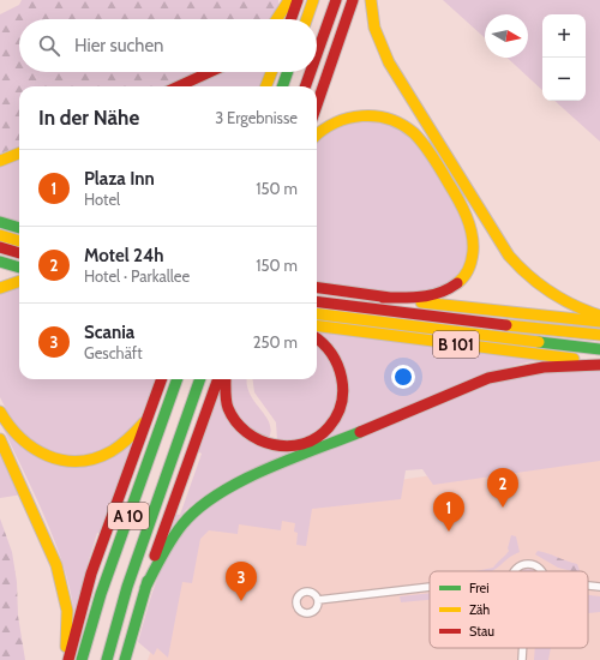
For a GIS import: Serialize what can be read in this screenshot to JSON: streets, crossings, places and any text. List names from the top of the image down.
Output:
{
  "streets": {
    "highway": ["B 101", "A 10"]
  },
  "legend": ["Frei", "Zäh", "Stau"],
  "north": "right",
  "page": {
    "map_buttons": ["+", "−"],
    "search": "Hier suchen",
    "heading": ["In der Nähe", "3 Ergebnisse"],
    "list": [
      {
        "mark": "1",
        "name": "Plaza Inn",
        "note": "Hotel",
        "value": "150 m"
      },
      {
        "mark": "2",
        "name": "Motel 24h",
        "note": "Hotel · Parkallee",
        "value": "150 m"
      },
      {
        "mark": "3",
        "name": "Scania",
        "note": "Geschäft",
        "value": "250 m"
      }
    ],
    "pins": ["2", "1", "3"]
  }
}
